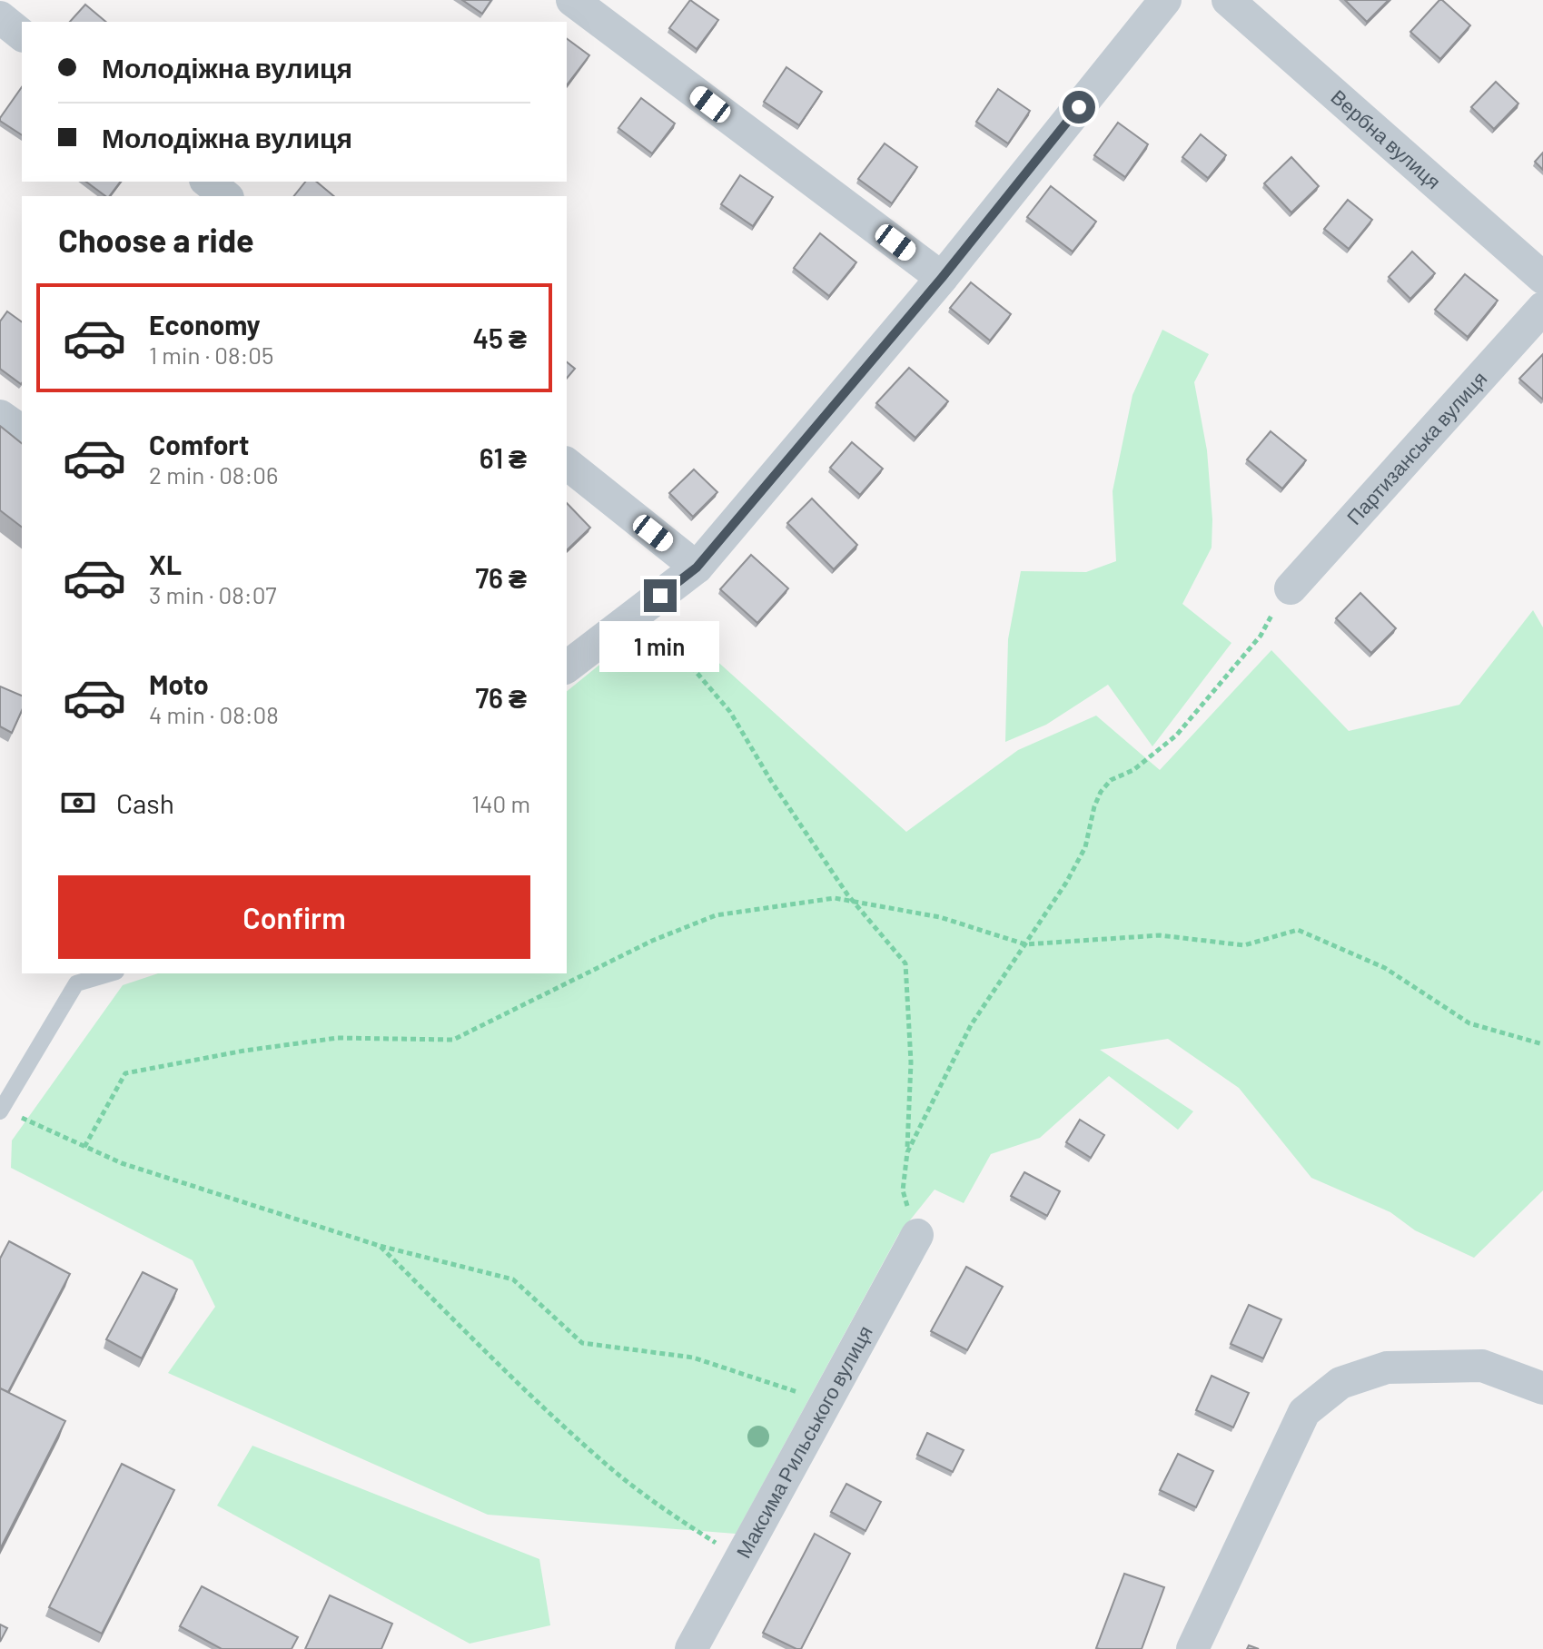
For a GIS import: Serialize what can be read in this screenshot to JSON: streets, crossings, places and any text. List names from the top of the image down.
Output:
{
  "streets": {
    "street": ["Вербна вулиця", "Партизанська вулиця", "Максима Рильського вулиця"]
  },
  "page": {
    "banner": ["Молодіжна вулиця", "Молодіжна вулиця"],
    "heading": "Choose a ride",
    "list": [
      {
        "name": "Economy",
        "note": "1 min · 08:05",
        "value": "45 ₴"
      },
      {
        "name": "Comfort",
        "note": "2 min · 08:06",
        "value": "61 ₴"
      },
      {
        "name": "XL",
        "note": "3 min · 08:07",
        "value": "76 ₴"
      },
      {
        "name": "Moto",
        "note": "4 min · 08:08",
        "value": "76 ₴"
      }
    ],
    "bubble": "1 min",
    "pay": ["Cash", "140 m"],
    "buttons": "Confirm"
  }
}
